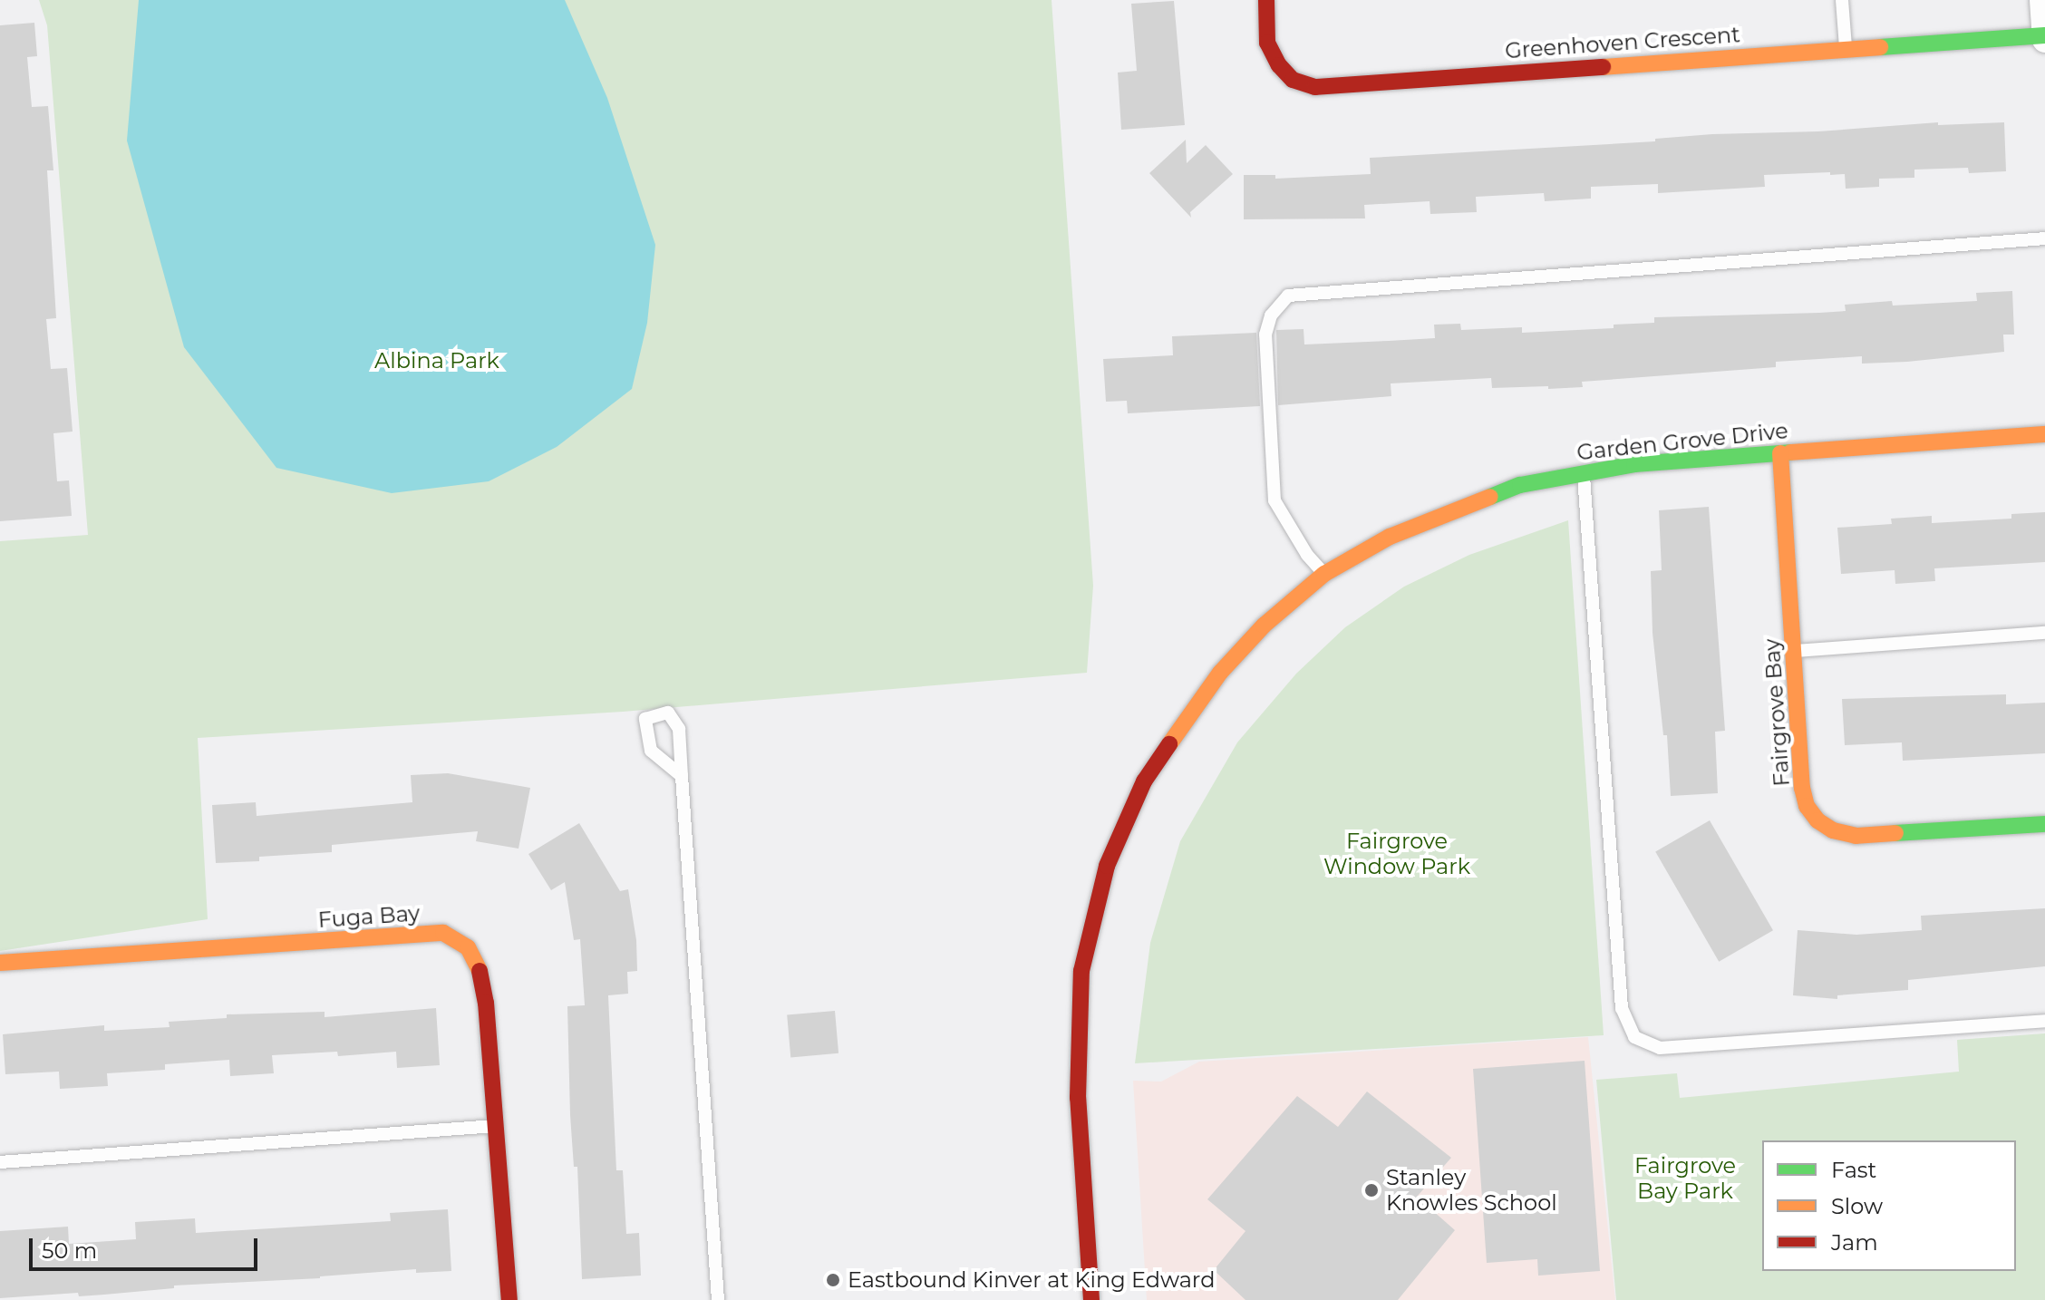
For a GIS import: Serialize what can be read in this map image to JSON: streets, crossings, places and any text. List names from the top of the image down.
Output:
{
  "streets": {
    "street": [
      "Greenhoven Crescent",
      "Garden Grove Drive",
      "Fairgrove Bay",
      "Fuga Bay"
    ]
  },
  "crossings": [
    ["Garden Grove Drive", "Fairgrove Bay"]
  ],
  "parks": ["Albina Park", "Fairgrove Window Park", "Fairgrove Bay Park"],
  "places": ["Stanley Knowles School", "Eastbound Kinver at King Edward"],
  "legend": ["Fast", "Slow", "Jam"],
  "scale_bar": "50 m"
}
